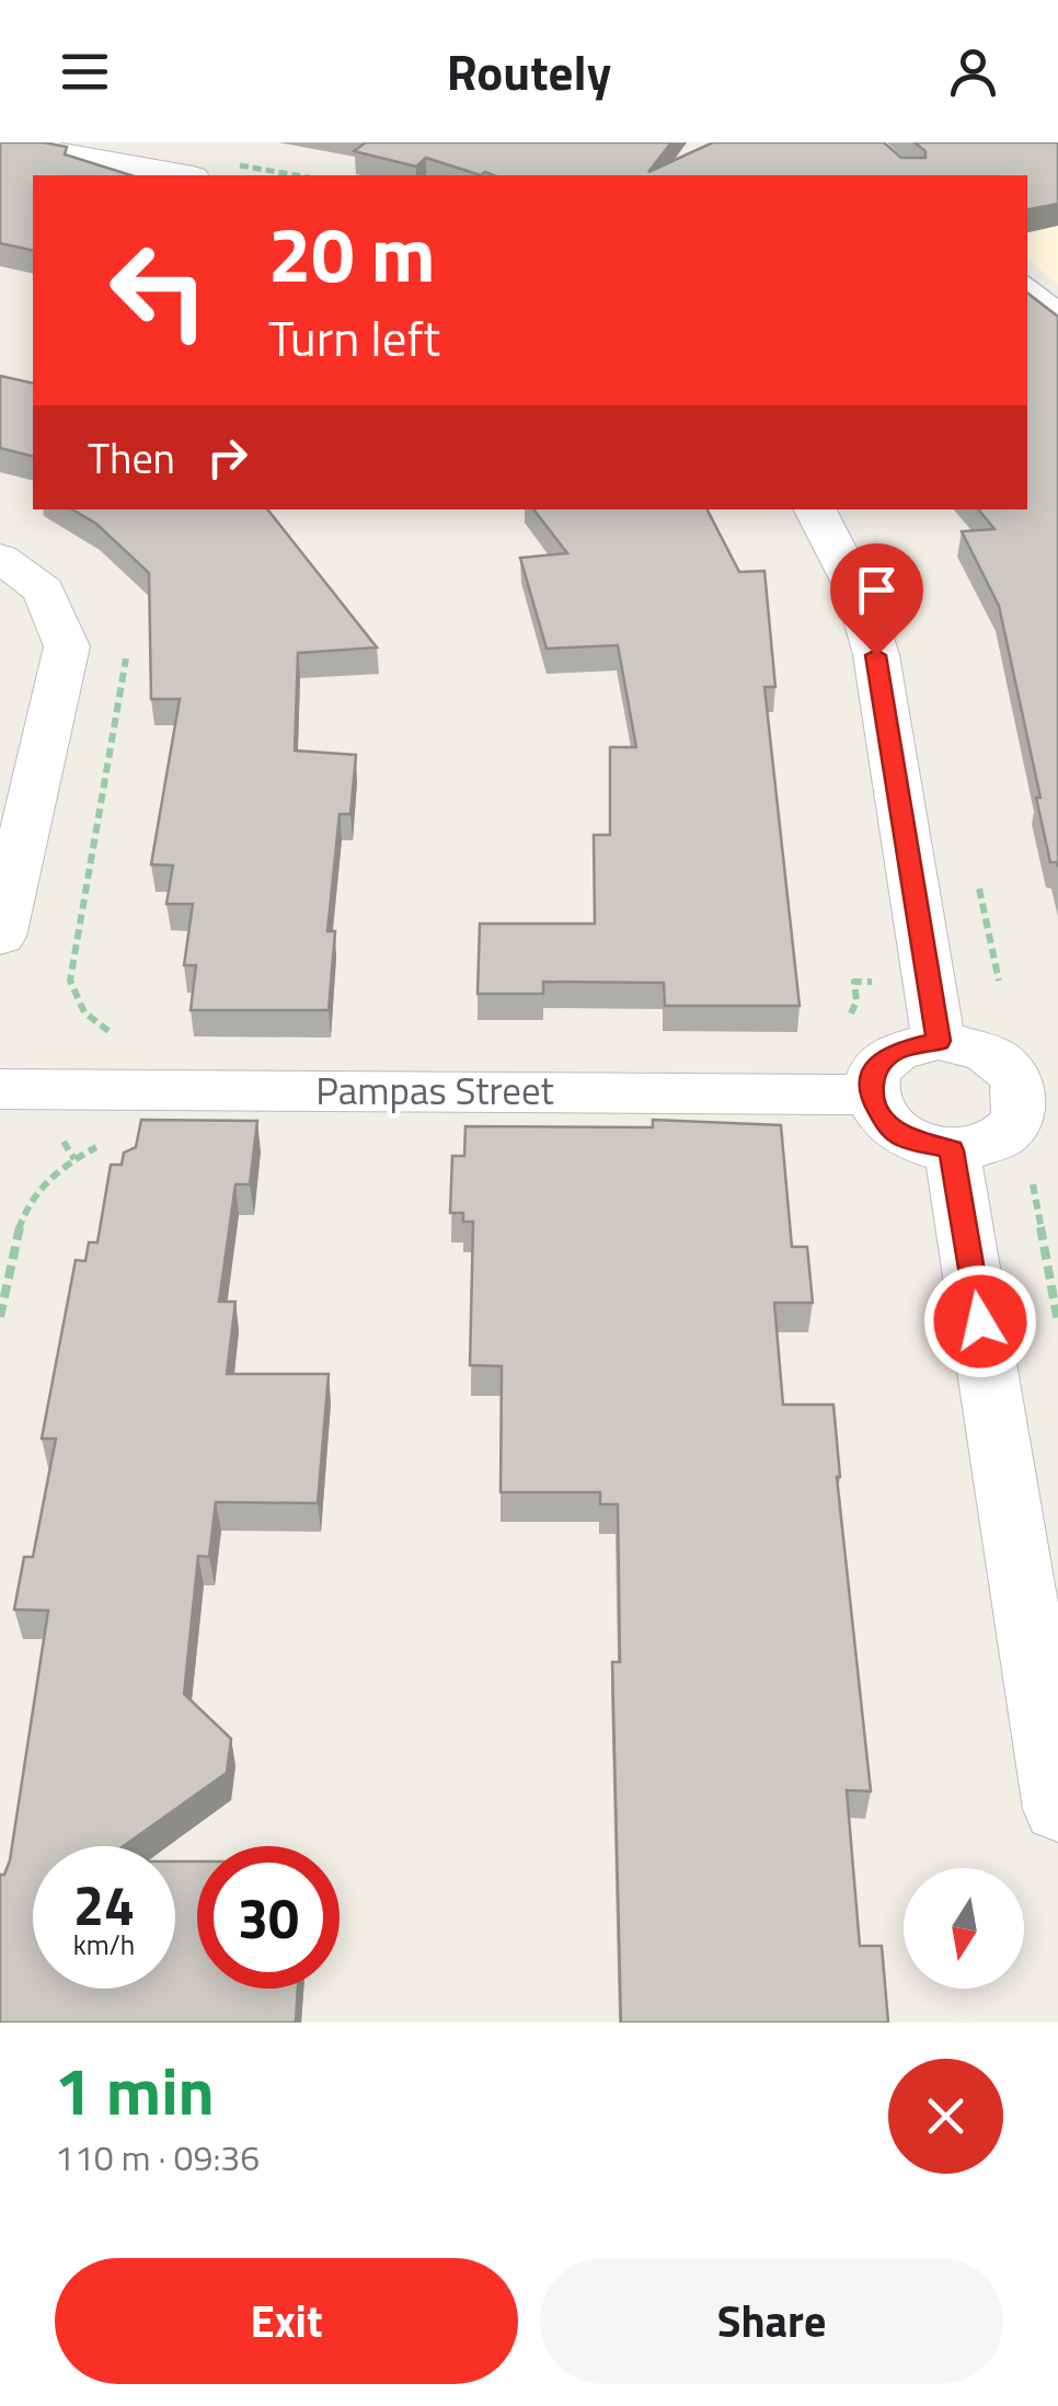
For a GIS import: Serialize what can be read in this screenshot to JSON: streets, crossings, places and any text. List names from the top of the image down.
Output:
{
  "streets": {
    "street": ["Pampas Street"]
  },
  "north": "bottom",
  "page": {
    "header": "Routely",
    "turn": ["20 m", "Turn left"],
    "then": "Then",
    "speed": "24 km/h",
    "limit": "30",
    "heading": ["1 min", "110 m · 09:36"],
    "buttons": ["Exit", "Share"]
  }
}
